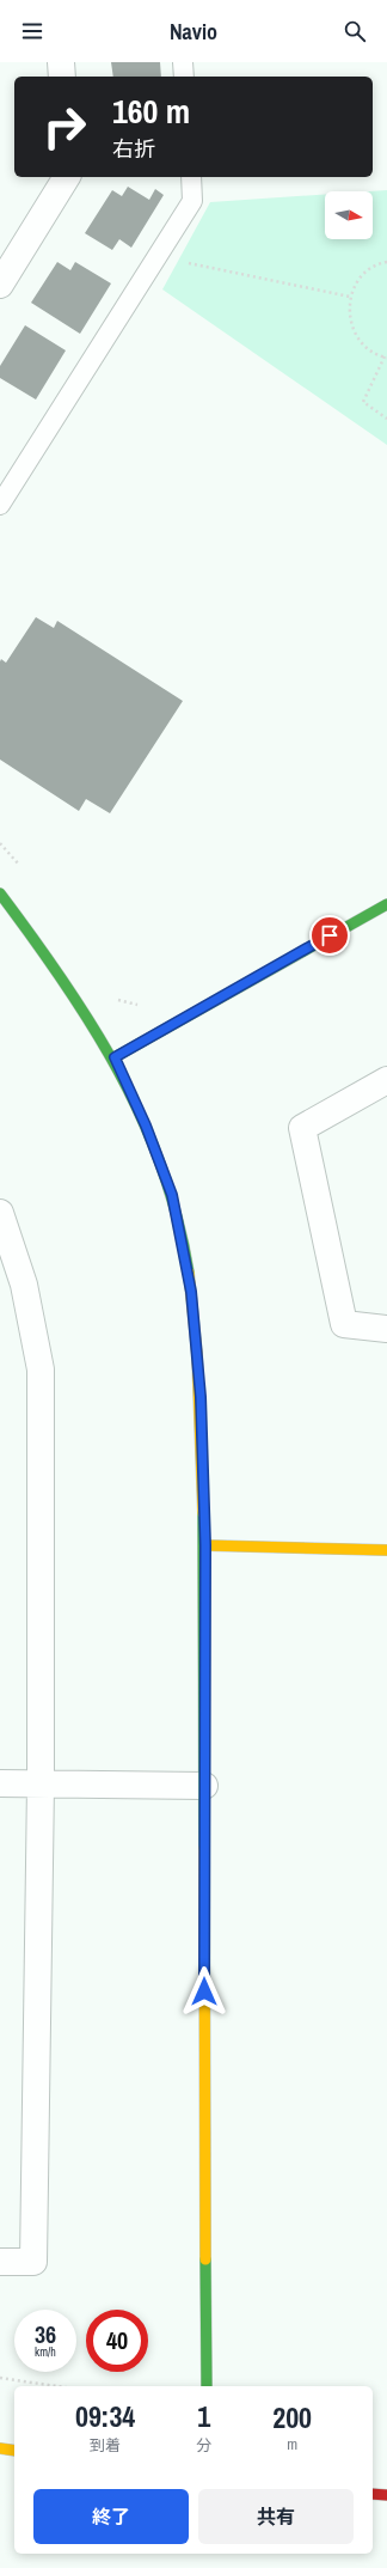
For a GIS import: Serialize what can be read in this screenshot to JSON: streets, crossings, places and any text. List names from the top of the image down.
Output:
{
  "north": "right",
  "page": {
    "header": "Navio",
    "turn": ["160 m", "右折"],
    "speed": "36 km/h",
    "limit": "40",
    "eta": [
      "09:34",
      "到着",
      "1",
      "分",
      "200",
      "m"
    ],
    "buttons": ["終了", "共有"]
  }
}
